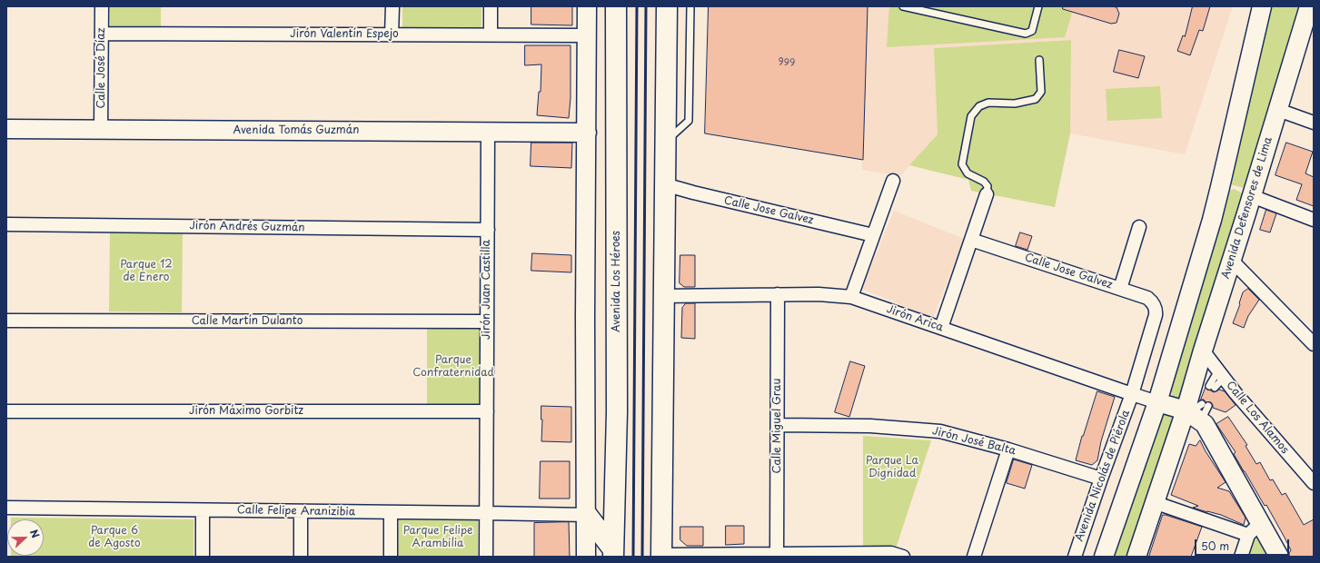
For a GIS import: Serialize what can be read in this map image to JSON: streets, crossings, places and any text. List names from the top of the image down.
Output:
{
  "streets": {
    "main road": ["Avenida Los Héroes"],
    "street": [
      "Jirón Valentín Espejo",
      "Calle José Díaz",
      "Avenida Tomás Guzmán",
      "Avenida Defensores de Lima",
      "Calle Jose Galvez",
      "Jirón Andrés Guzmán",
      "Jirón Juan Castilla",
      "Jirón Arica",
      "Calle Martín Dulanto",
      "Jirón Máximo Gorbitz",
      "Calle Los Alamos",
      "Calle Miguel Grau",
      "Jirón José Balta",
      "Avenida Nicolás de Piérola",
      "Calle Felipe Aranizibia"
    ]
  },
  "crossings": [
    ["Jirón Valentín Espejo", "Calle José Díaz"],
    ["Calle José Díaz", "Avenida Tomás Guzmán"],
    ["Avenida Tomás Guzmán", "Jirón Juan Castilla"],
    ["Avenida Defensores de Lima", "Calle Los Alamos"],
    ["Calle Jose Galvez", "Jirón Arica"],
    ["Calle Jose Galvez", "Avenida Nicolás de Piérola"],
    ["Jirón Andrés Guzmán", "Jirón Juan Castilla"],
    ["Jirón Juan Castilla", "Calle Martín Dulanto"],
    ["Jirón Juan Castilla", "Jirón Máximo Gorbitz"],
    ["Jirón Juan Castilla", "Calle Felipe Aranizibia"],
    ["Jirón Arica", "Calle Miguel Grau"],
    ["Jirón Arica", "Avenida Nicolás de Piérola"],
    ["Calle Miguel Grau", "Jirón José Balta"],
    ["Jirón José Balta", "Avenida Nicolás de Piérola"]
  ],
  "parks": [
    "Parque 12 de Enero",
    "Parque Confraternidad",
    "Parque La Dignidad",
    "Parque 6 de Agosto",
    "Parque Felipe Arambilia"
  ],
  "house_numbers": ["999"],
  "scale_bar": "50 m",
  "north": "right"
}
